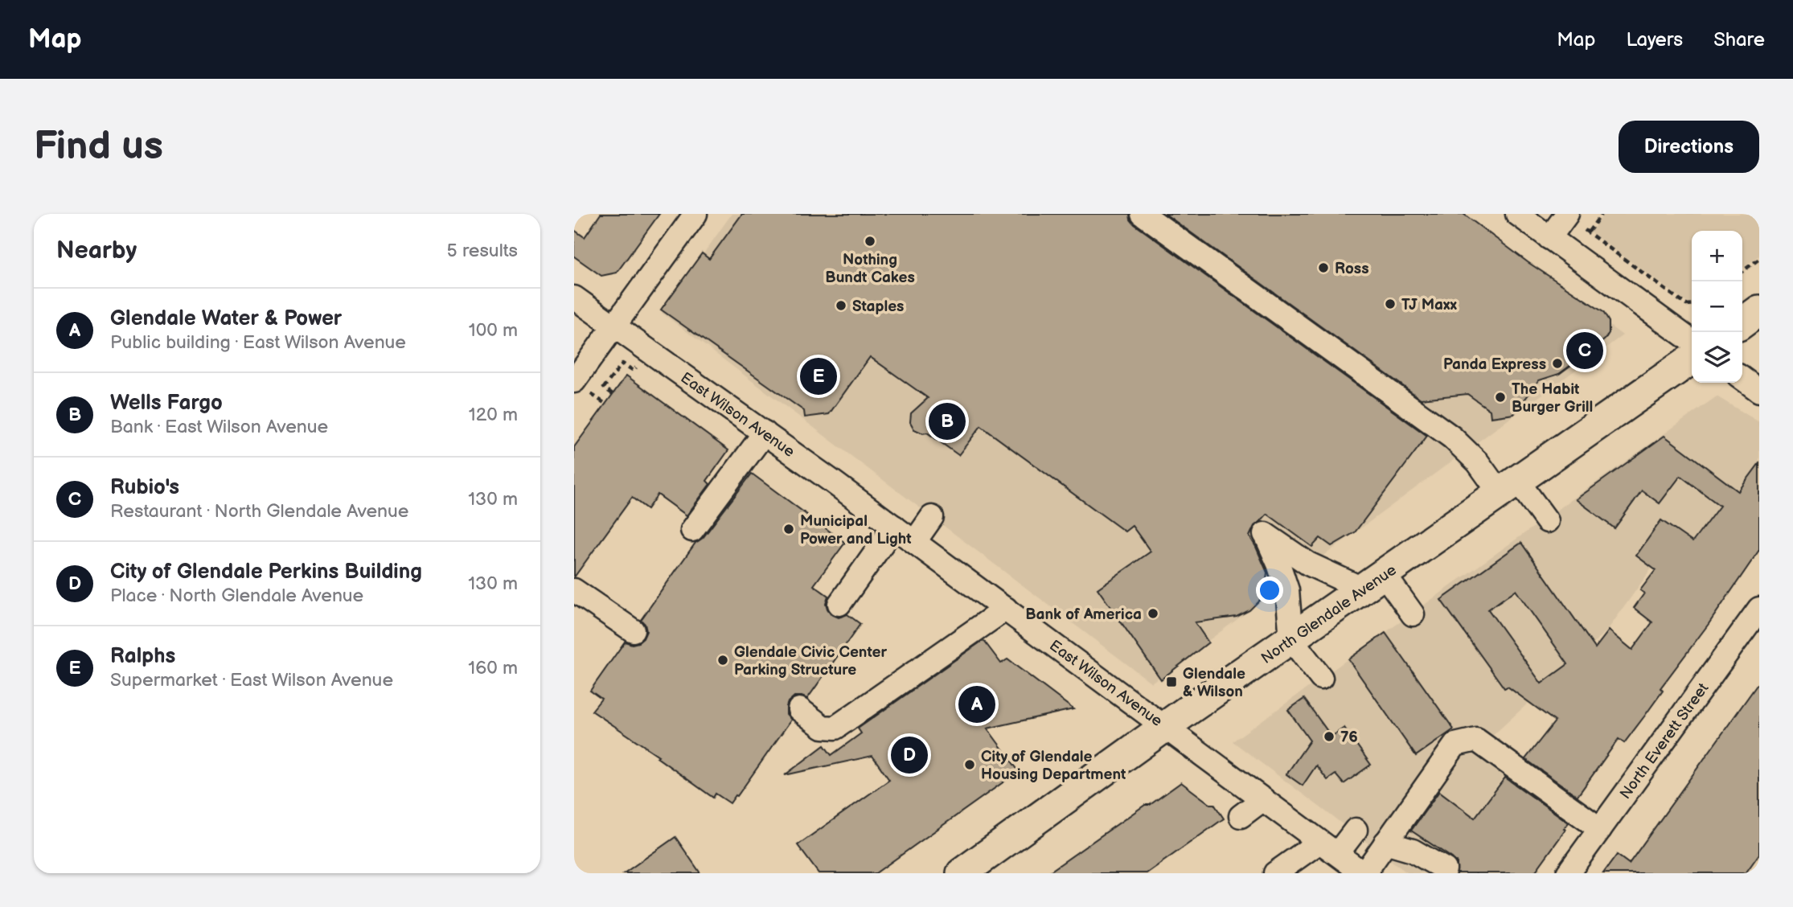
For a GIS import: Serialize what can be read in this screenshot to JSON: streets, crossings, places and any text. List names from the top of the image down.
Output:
{
  "streets": {
    "main road": ["North Glendale Avenue"],
    "street": ["East Wilson Avenue", "North Everett Street"]
  },
  "crossings": [
    ["East Wilson Avenue", "North Glendale Avenue"]
  ],
  "places": {
    "other": [
      "Nothing Bundt Cakes",
      "Ross",
      "TJ Maxx",
      "Staples",
      "Panda Express",
      "The Habit Burger Grill",
      "Municipal Power and Light",
      "Bank of America",
      "Glendale Civic Center Parking Structure",
      "76",
      "City of Glendale Housing Department"
    ],
    "transit": ["Glendale & Wilson"]
  },
  "page": {
    "header": "Map",
    "nav": ["Map", "Layers", "Share"],
    "buttons": "Directions",
    "title": "Find us",
    "heading": ["Nearby", "5 results"],
    "map_buttons": ["+", "−"],
    "list": [
      {
        "mark": "A",
        "name": "Glendale Water & Power",
        "note": "Public building · East Wilson Avenue",
        "value": "100 m"
      },
      {
        "mark": "B",
        "name": "Wells Fargo",
        "note": "Bank · East Wilson Avenue",
        "value": "120 m"
      },
      {
        "mark": "C",
        "name": "Rubio's",
        "note": "Restaurant · North Glendale Avenue",
        "value": "130 m"
      },
      {
        "mark": "D",
        "name": "City of Glendale Perkins Building",
        "note": "Place · North Glendale Avenue",
        "value": "130 m"
      },
      {
        "mark": "E",
        "name": "Ralphs",
        "note": "Supermarket · East Wilson Avenue",
        "value": "160 m"
      }
    ],
    "pins": [
      "C",
      "E",
      "B",
      "A",
      "D"
    ]
  }
}
